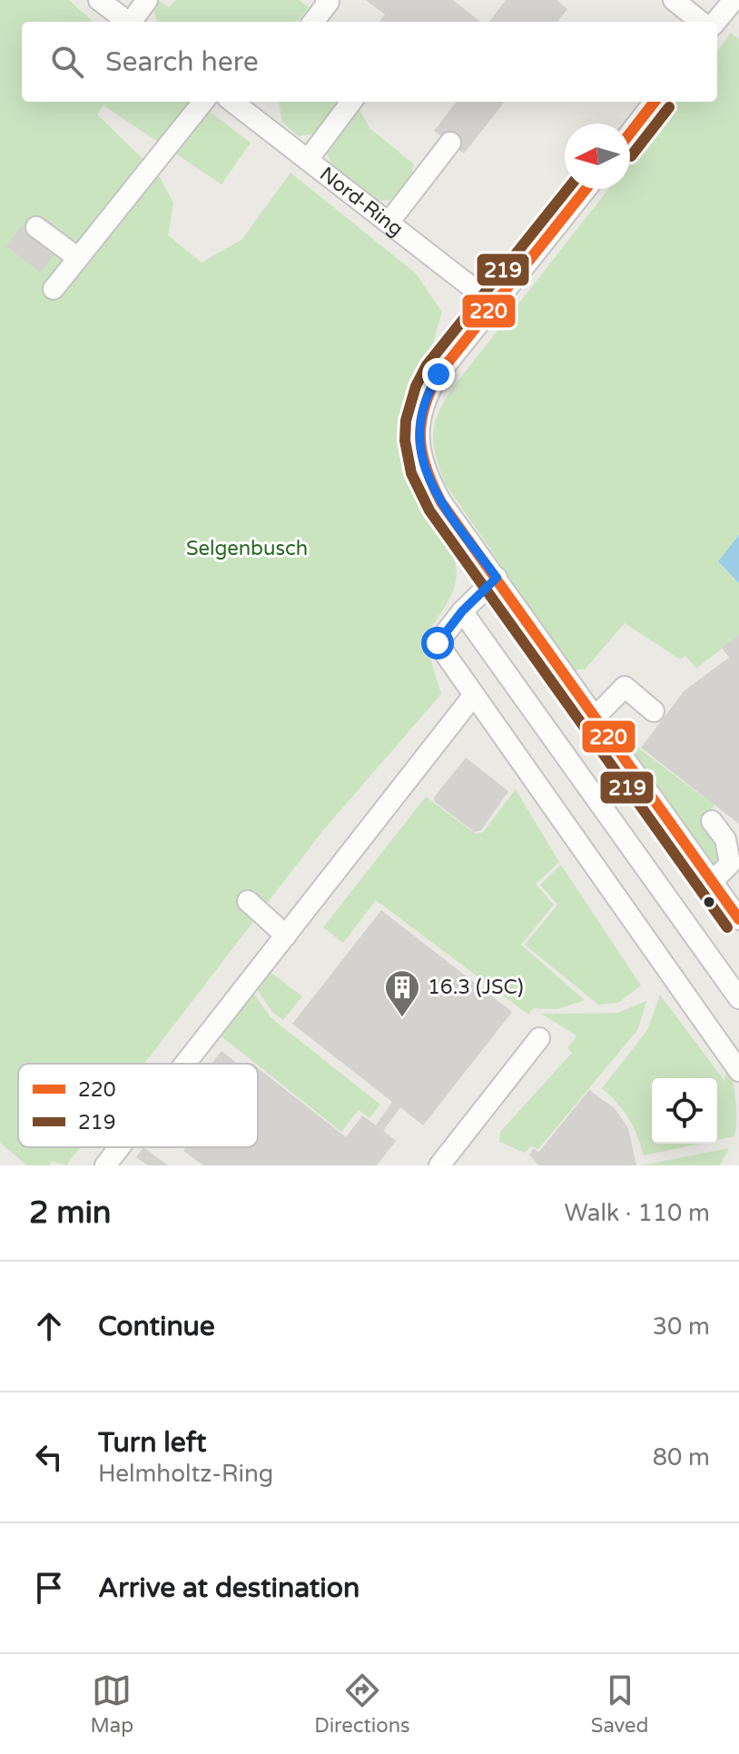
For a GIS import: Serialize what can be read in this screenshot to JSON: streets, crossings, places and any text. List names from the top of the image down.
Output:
{
  "streets": {
    "street": ["Nord-Ring"]
  },
  "parks": ["Selgenbusch"],
  "places": {
    "building": ["16.3 (JSC)"]
  },
  "lines": ["transit line 220", "transit line 219"],
  "legend": ["220", "219"],
  "north": "left",
  "page": {
    "search": "Search here",
    "heading": ["2 min", "Walk · 110 m"],
    "list": [
      ["Continue", "30 m"],
      ["Turn left", "Helmholtz-Ring", "80 m"],
      "Arrive at destination"
    ],
    "nav": ["Map", "Directions", "Saved"]
  }
}
